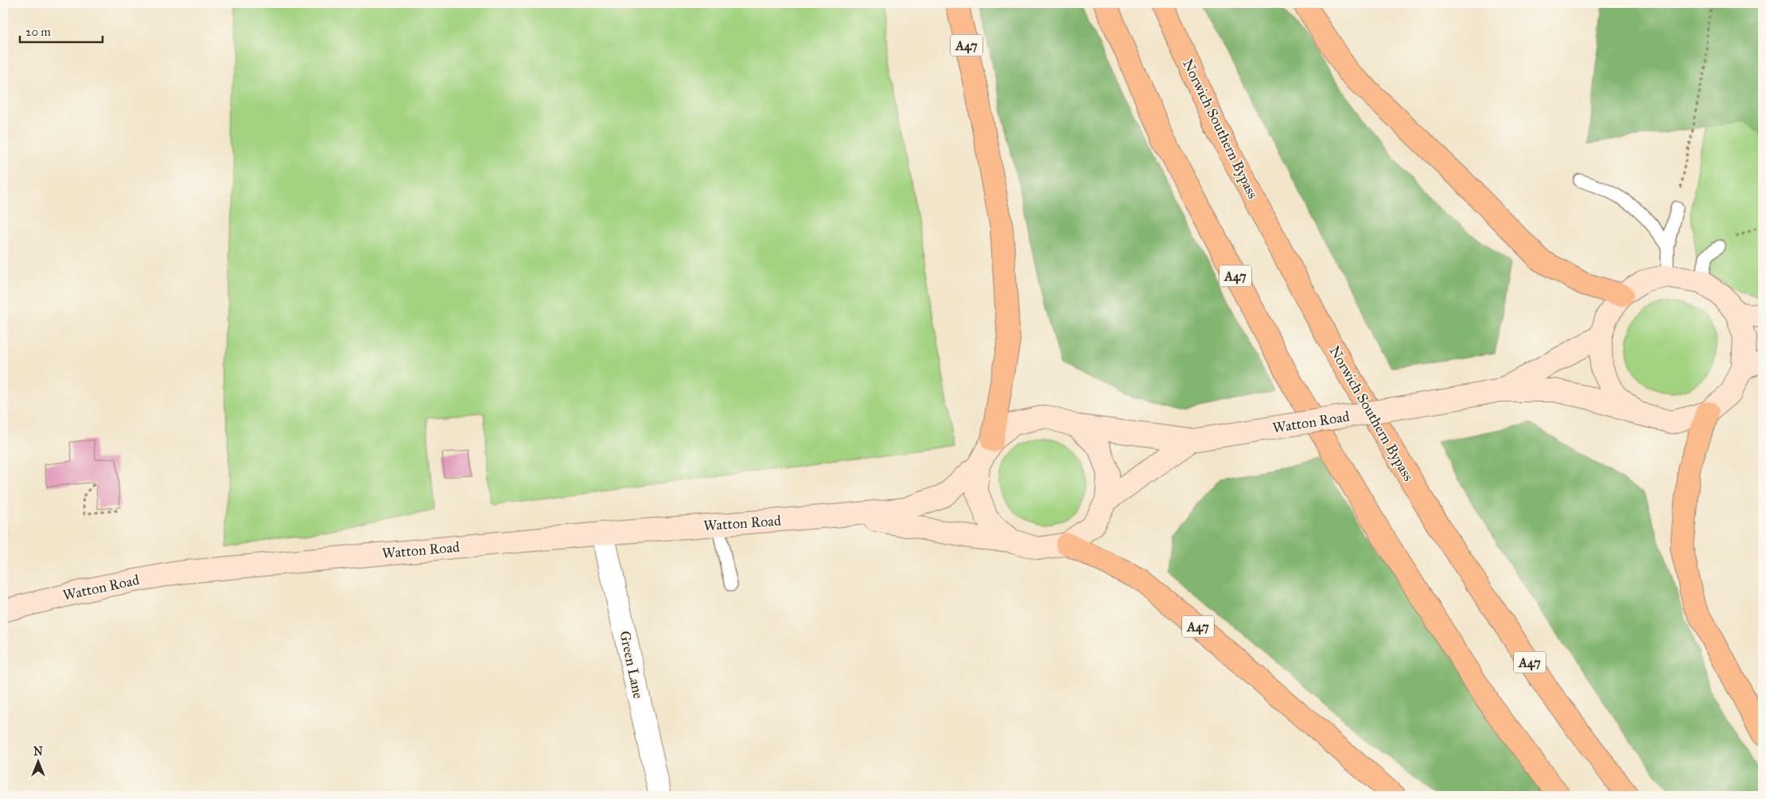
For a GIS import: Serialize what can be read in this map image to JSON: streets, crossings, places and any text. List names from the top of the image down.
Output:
{
  "streets": {
    "highway": ["A47", "Norwich Southern Bypass"],
    "main road": ["Watton Road"],
    "street": ["Green Lane"]
  },
  "crossings": [
    ["A47", "Watton Road"],
    ["Watton Road", "Green Lane"]
  ],
  "scale_bar": "20 m",
  "north": "top"
}
